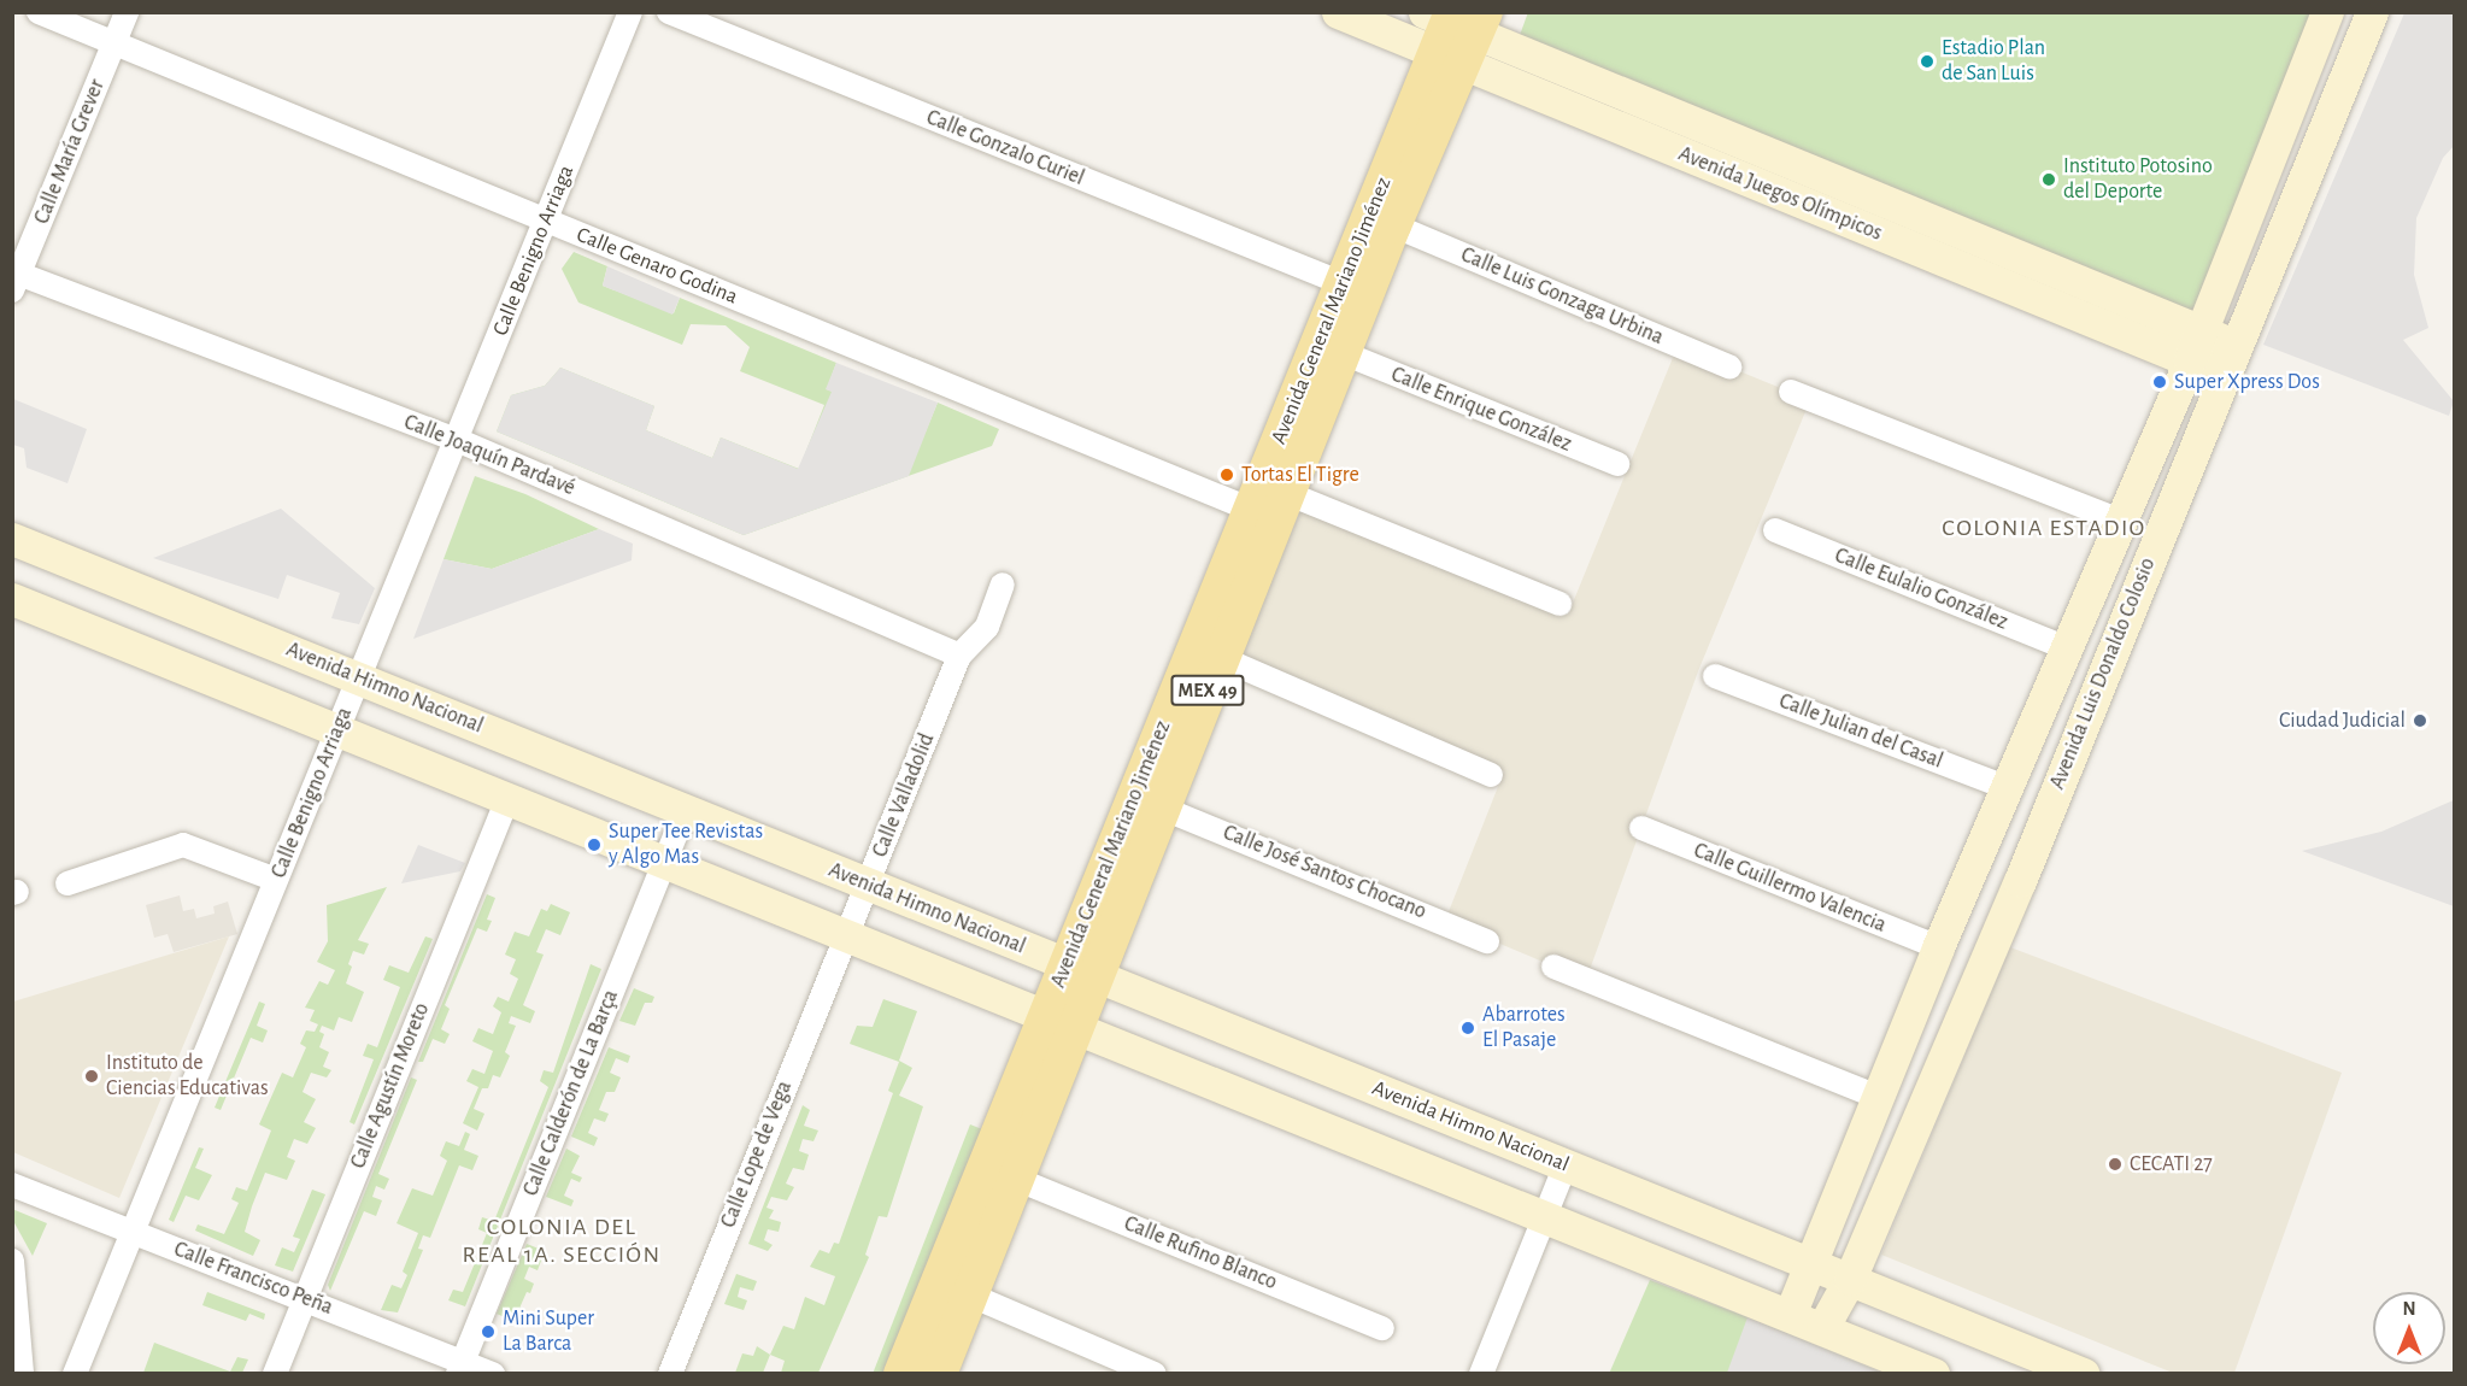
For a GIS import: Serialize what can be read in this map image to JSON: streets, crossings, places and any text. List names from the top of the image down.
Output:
{
  "streets": {
    "main road": [
      "Avenida Juegos Olímpicos",
      "Avenida General Mariano Jiménez",
      "Avenida Luis Donaldo Colosio",
      "Avenida Himno Nacional",
      "MEX 49"
    ],
    "street": [
      "Calle Gonzalo Curiel",
      "Calle María Grever",
      "Calle Benigno Arriaga",
      "Calle Genaro Godina",
      "Calle Luis Gonzaga Urbina",
      "Calle Enrique González",
      "Calle Joaquín Pardavé",
      "Calle Eulalio González",
      "Calle Julian del Casal",
      "Calle Valladolid",
      "Calle José Santos Chocano",
      "Calle Guillermo Valencia",
      "Calle Agustín Moreto",
      "Calle Calderón de La Barça",
      "Calle Lope de Vega",
      "Calle Rufino Blanco",
      "Calle Francisco Peña"
    ]
  },
  "crossings": [
    ["Calle Gonzalo Curiel", "Avenida General Mariano Jiménez"],
    ["Calle María Grever", "Calle Genaro Godina"],
    ["Calle María Grever", "Calle Joaquín Pardavé"],
    ["Avenida Juegos Olímpicos", "Avenida General Mariano Jiménez"],
    ["Avenida Juegos Olímpicos", "Avenida Luis Donaldo Colosio"],
    ["Calle Benigno Arriaga", "Calle Genaro Godina"],
    ["Calle Benigno Arriaga", "Calle Joaquín Pardavé"],
    ["Calle Benigno Arriaga", "Avenida Himno Nacional"],
    ["Calle Benigno Arriaga", "Calle Francisco Peña"],
    ["Calle Genaro Godina", "Avenida General Mariano Jiménez"],
    ["Calle Luis Gonzaga Urbina", "Avenida General Mariano Jiménez"],
    ["Avenida General Mariano Jiménez", "Calle Enrique González"],
    ["Avenida General Mariano Jiménez", "Avenida Himno Nacional"],
    ["Avenida General Mariano Jiménez", "Calle José Santos Chocano"],
    ["Avenida General Mariano Jiménez", "Calle Rufino Blanco"],
    ["Calle Joaquín Pardavé", "Calle Valladolid"],
    ["Calle Eulalio González", "Avenida Luis Donaldo Colosio"],
    ["Avenida Luis Donaldo Colosio", "Avenida Himno Nacional"],
    ["Avenida Luis Donaldo Colosio", "Calle Julian del Casal"],
    ["Avenida Luis Donaldo Colosio", "Calle Guillermo Valencia"],
    ["Avenida Himno Nacional", "Calle Valladolid"],
    ["Avenida Himno Nacional", "Calle Calderón de La Barça"],
    ["Calle Valladolid", "Calle Lope de Vega"],
    ["Calle Agustín Moreto", "Calle Francisco Peña"],
    ["Calle Calderón de La Barça", "Calle Francisco Peña"]
  ],
  "districts": ["COLONIA ESTADIO", "COLONIA DEL REAL 1A. SECCIÓN"],
  "places": [
    "Estadio Plan de San Luis",
    "Instituto Potosino del Deporte",
    "Super Xpress Dos",
    "Tortas El Tigre",
    "Ciudad Judicial",
    "Super Tee Revistas y Algo Mas",
    "Abarrotes El Pasaje",
    "Instituto de Ciencias Educativas",
    "CECATI 27",
    "Mini Super La Barca"
  ],
  "north": "top"
}
